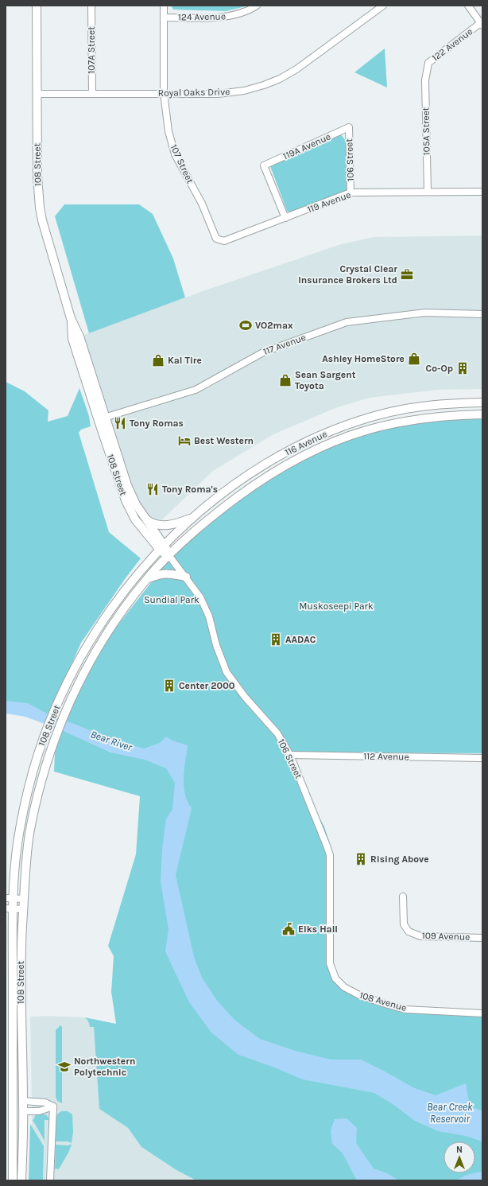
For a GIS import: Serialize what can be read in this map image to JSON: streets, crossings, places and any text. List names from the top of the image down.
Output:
{
  "streets": {
    "main road": ["108 Street", "116 Avenue"],
    "street": [
      "124 Avenue",
      "122 Avenue",
      "107A Street",
      "Royal Oaks Drive",
      "105A Street",
      "119A Avenue",
      "106 Street",
      "107 Street",
      "119 Avenue",
      "117 Avenue",
      "112 Avenue",
      "109 Avenue",
      "108 Avenue"
    ]
  },
  "crossings": [
    ["124 Avenue", "107 Street"],
    ["122 Avenue", "105A Street"],
    ["107A Street", "Royal Oaks Drive"],
    ["Royal Oaks Drive", "107 Street"],
    ["Royal Oaks Drive", "108 Street"],
    ["105A Street", "119 Avenue"],
    ["119A Avenue", "106 Street"],
    ["119A Avenue", "119 Avenue"],
    ["106 Street", "108 Street"],
    ["106 Street", "119 Avenue"],
    ["106 Street", "116 Avenue"],
    ["106 Street", "112 Avenue"],
    ["106 Street", "108 Avenue"],
    ["107 Street", "119 Avenue"],
    ["108 Street", "117 Avenue"],
    ["108 Street", "116 Avenue"]
  ],
  "water": ["Bear River", "Bear Creek Reservoir"],
  "parks": ["Sundial Park", "Muskoseepi Park"],
  "places": {
    "office": ["Crystal Clear Insurance Brokers Ltd"],
    "sports": ["VO2max"],
    "shop": ["Ashley HomeStore", "Kal Tire", "Sean Sargent Toyota"],
    "building": [
      "Co-Op",
      "AADAC",
      "Center 2000",
      "Rising Above"
    ],
    "restaurant": ["Tony Romas", "Tony Roma's"],
    "hotel": ["Best Western"],
    "public building": ["Elks Hall"],
    "school or university": ["Northwestern Polytechnic"]
  },
  "north": "top"
}
